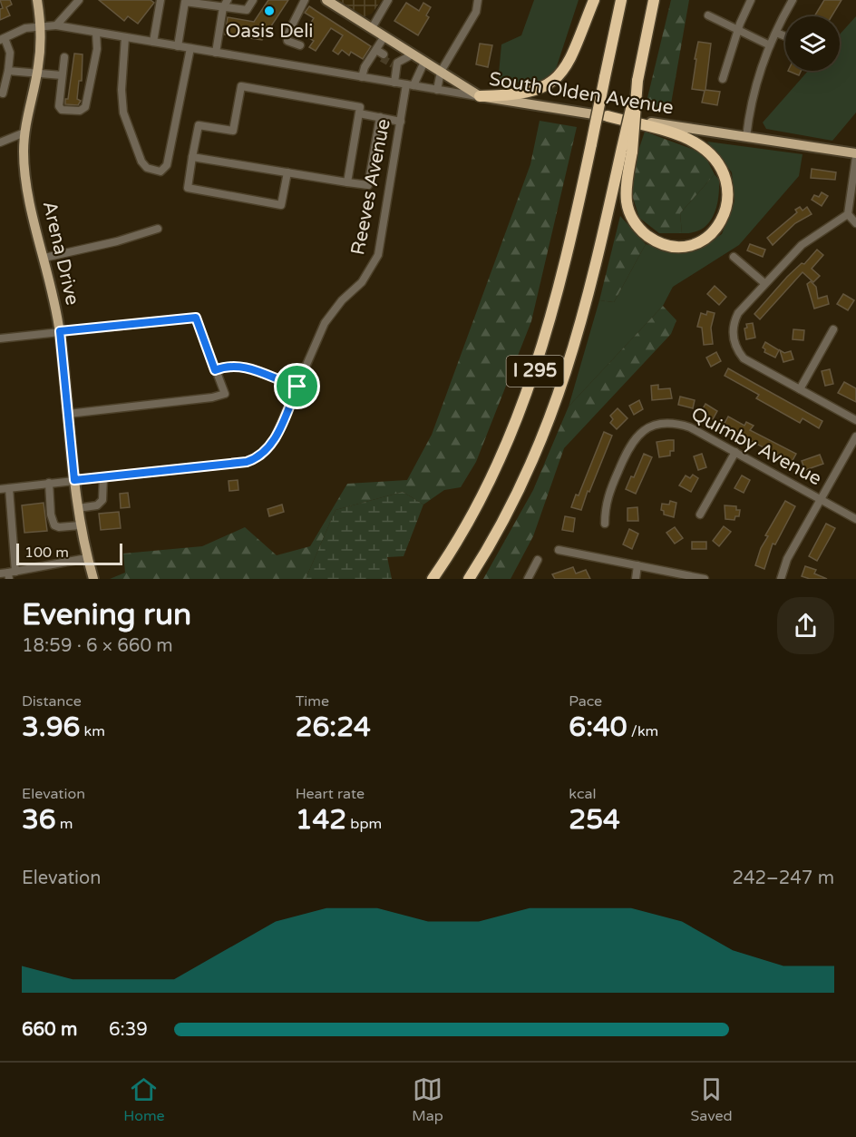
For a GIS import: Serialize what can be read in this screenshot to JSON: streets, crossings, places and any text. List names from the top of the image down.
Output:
{
  "streets": {
    "highway": ["I 295"],
    "main road": ["South Olden Avenue", "Arena Drive"],
    "street": ["Reeves Avenue", "Quimby Avenue"]
  },
  "crossings": [
    ["South Olden Avenue", "Reeves Avenue"],
    ["Reeves Avenue", "Arena Drive"]
  ],
  "places": ["Oasis Deli"],
  "scale_bar": "100 m",
  "page": {
    "scale": "100 m",
    "heading": ["Evening run", "18:59 · 6 × 660 m"],
    "stats": [
      ["Distance", "3.96 km"],
      ["Time", "26:24"],
      ["Pace", "6:40 /km"],
      ["Elevation", "36 m"],
      ["Heart rate", "142 bpm"],
      ["kcal", "254"]
    ],
    "chart": ["Elevation", "242–247 m"],
    "list": [
      {
        "name": "660 m",
        "note": "6:39"
      }
    ],
    "tabs": ["Home", "Map", "Saved"]
  }
}
